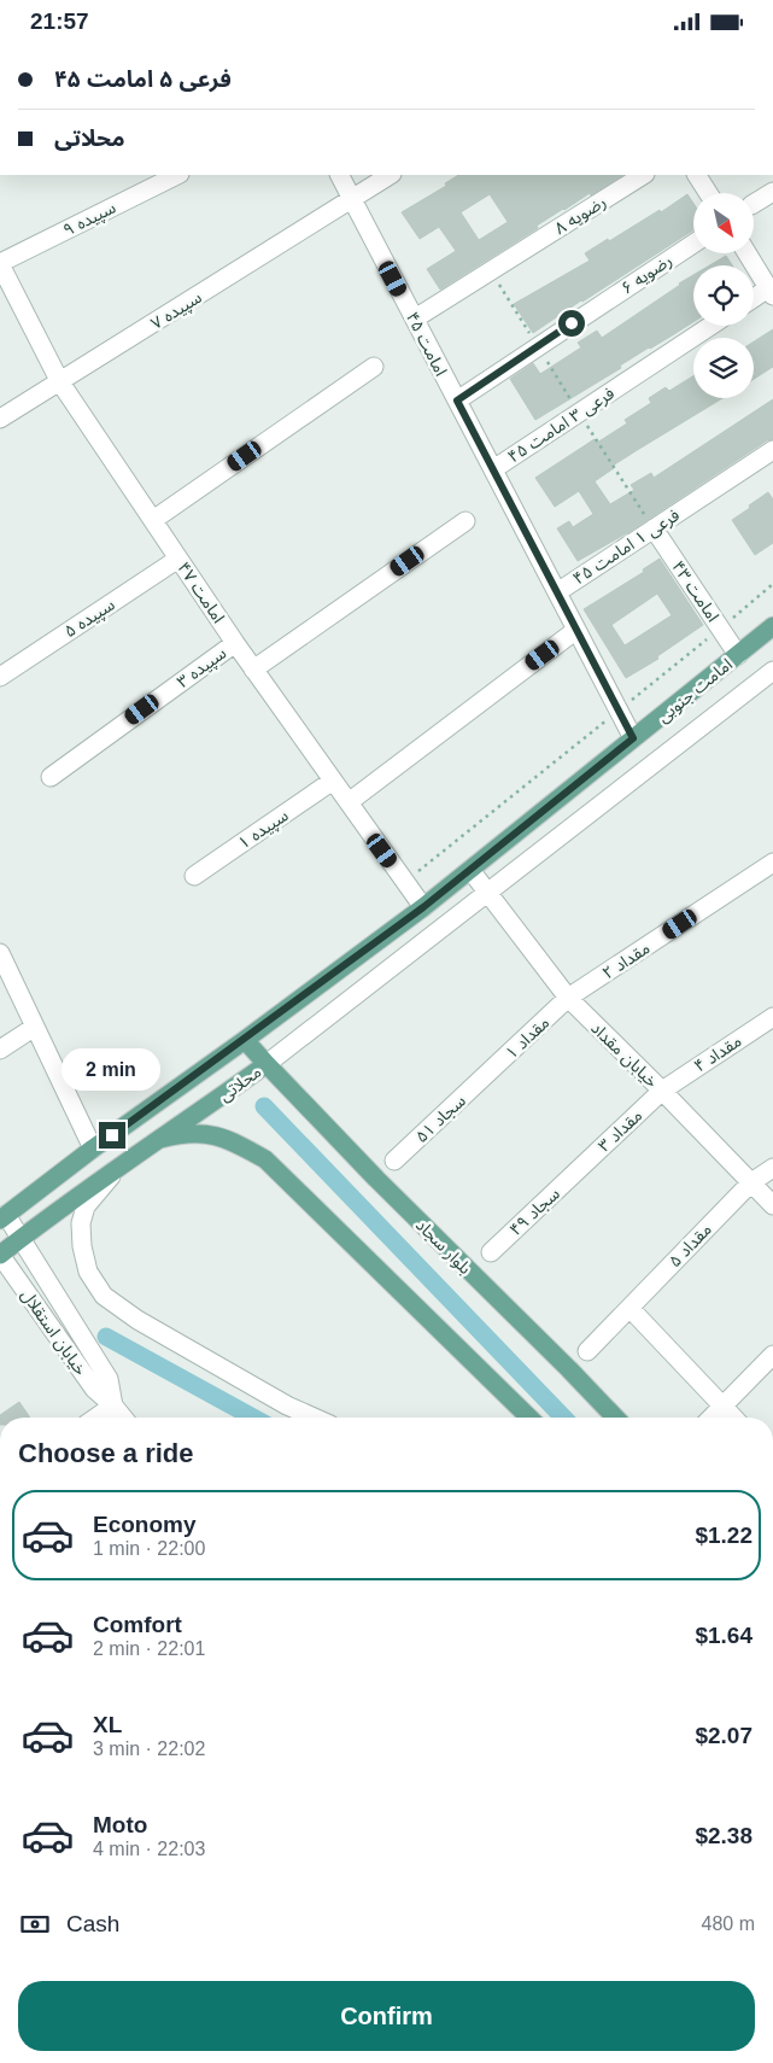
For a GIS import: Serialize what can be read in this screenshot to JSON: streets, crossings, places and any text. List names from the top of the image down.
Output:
{
  "streets": {
    "main road": ["امامت جنوبی", "محلاتی", "بلوار سجاد"],
    "street": [
      "رضویه ۸",
      "سپیده ۹",
      "رضویه ۶",
      "سپیده ۷",
      "امامت ۴۵",
      "فرعی ۳ امامت ۴۵",
      "فرعی ۱ امامت ۴۵",
      "امامت ۴۳",
      "امامت ۴۷",
      "سپیده ۵",
      "سپیده ۳",
      "سپیده ۱",
      "مقداد ۲",
      "مقداد ۱",
      "مقداد ۴",
      "خیابان مقداد",
      "سجاد ۵۱",
      "مقداد ۳",
      "سجاد ۴۹",
      "مقداد ۵",
      "خیابان استقلال"
    ]
  },
  "crossings": [
    ["رضویه ۸", "امامت ۴۵"],
    ["سپیده ۹", "امامت ۴۷"],
    ["رضویه ۶", "امامت ۴۵"],
    ["سپیده ۷", "امامت ۴۵"],
    ["سپیده ۷", "امامت ۴۷"],
    ["امامت ۴۵", "فرعی ۳ امامت ۴۵"],
    ["امامت ۴۵", "فرعی ۱ امامت ۴۵"],
    ["امامت ۴۵", "امامت جنوبی"],
    ["فرعی ۱ امامت ۴۵", "امامت ۴۳"],
    ["امامت ۴۳", "امامت جنوبی"],
    ["امامت ۴۷", "سپیده ۵"],
    ["امامت ۴۷", "سپیده ۳"],
    ["امامت ۴۷", "امامت جنوبی"],
    ["امامت ۴۷", "سپیده ۱"],
    ["امامت جنوبی", "خیابان مقداد"],
    ["امامت جنوبی", "محلاتی"],
    ["مقداد ۲", "مقداد ۱"],
    ["مقداد ۲", "خیابان مقداد"],
    ["مقداد ۱", "خیابان مقداد"],
    ["مقداد ۱", "سجاد ۵۱"],
    ["مقداد ۴", "خیابان مقداد"],
    ["مقداد ۴", "مقداد ۳"],
    ["خیابان مقداد", "مقداد ۳"],
    ["خیابان مقداد", "مقداد ۵"],
    ["محلاتی", "بلوار سجاد"],
    ["محلاتی", "خیابان استقلال"],
    ["مقداد ۳", "سجاد ۴۹"]
  ],
  "north": "bottom right",
  "page": {
    "status": "21:57",
    "banner": ["فرعی ۵ امامت ۴۵", "محلاتی"],
    "bubble": "2 min",
    "heading": "Choose a ride",
    "list": [
      {
        "name": "Economy",
        "note": "1 min · 22:00",
        "value": "$1.22"
      },
      {
        "name": "Comfort",
        "note": "2 min · 22:01",
        "value": "$1.64"
      },
      {
        "name": "XL",
        "note": "3 min · 22:02",
        "value": "$2.07"
      },
      {
        "name": "Moto",
        "note": "4 min · 22:03",
        "value": "$2.38"
      }
    ],
    "pay": ["Cash", "480 m"],
    "buttons": "Confirm"
  }
}
